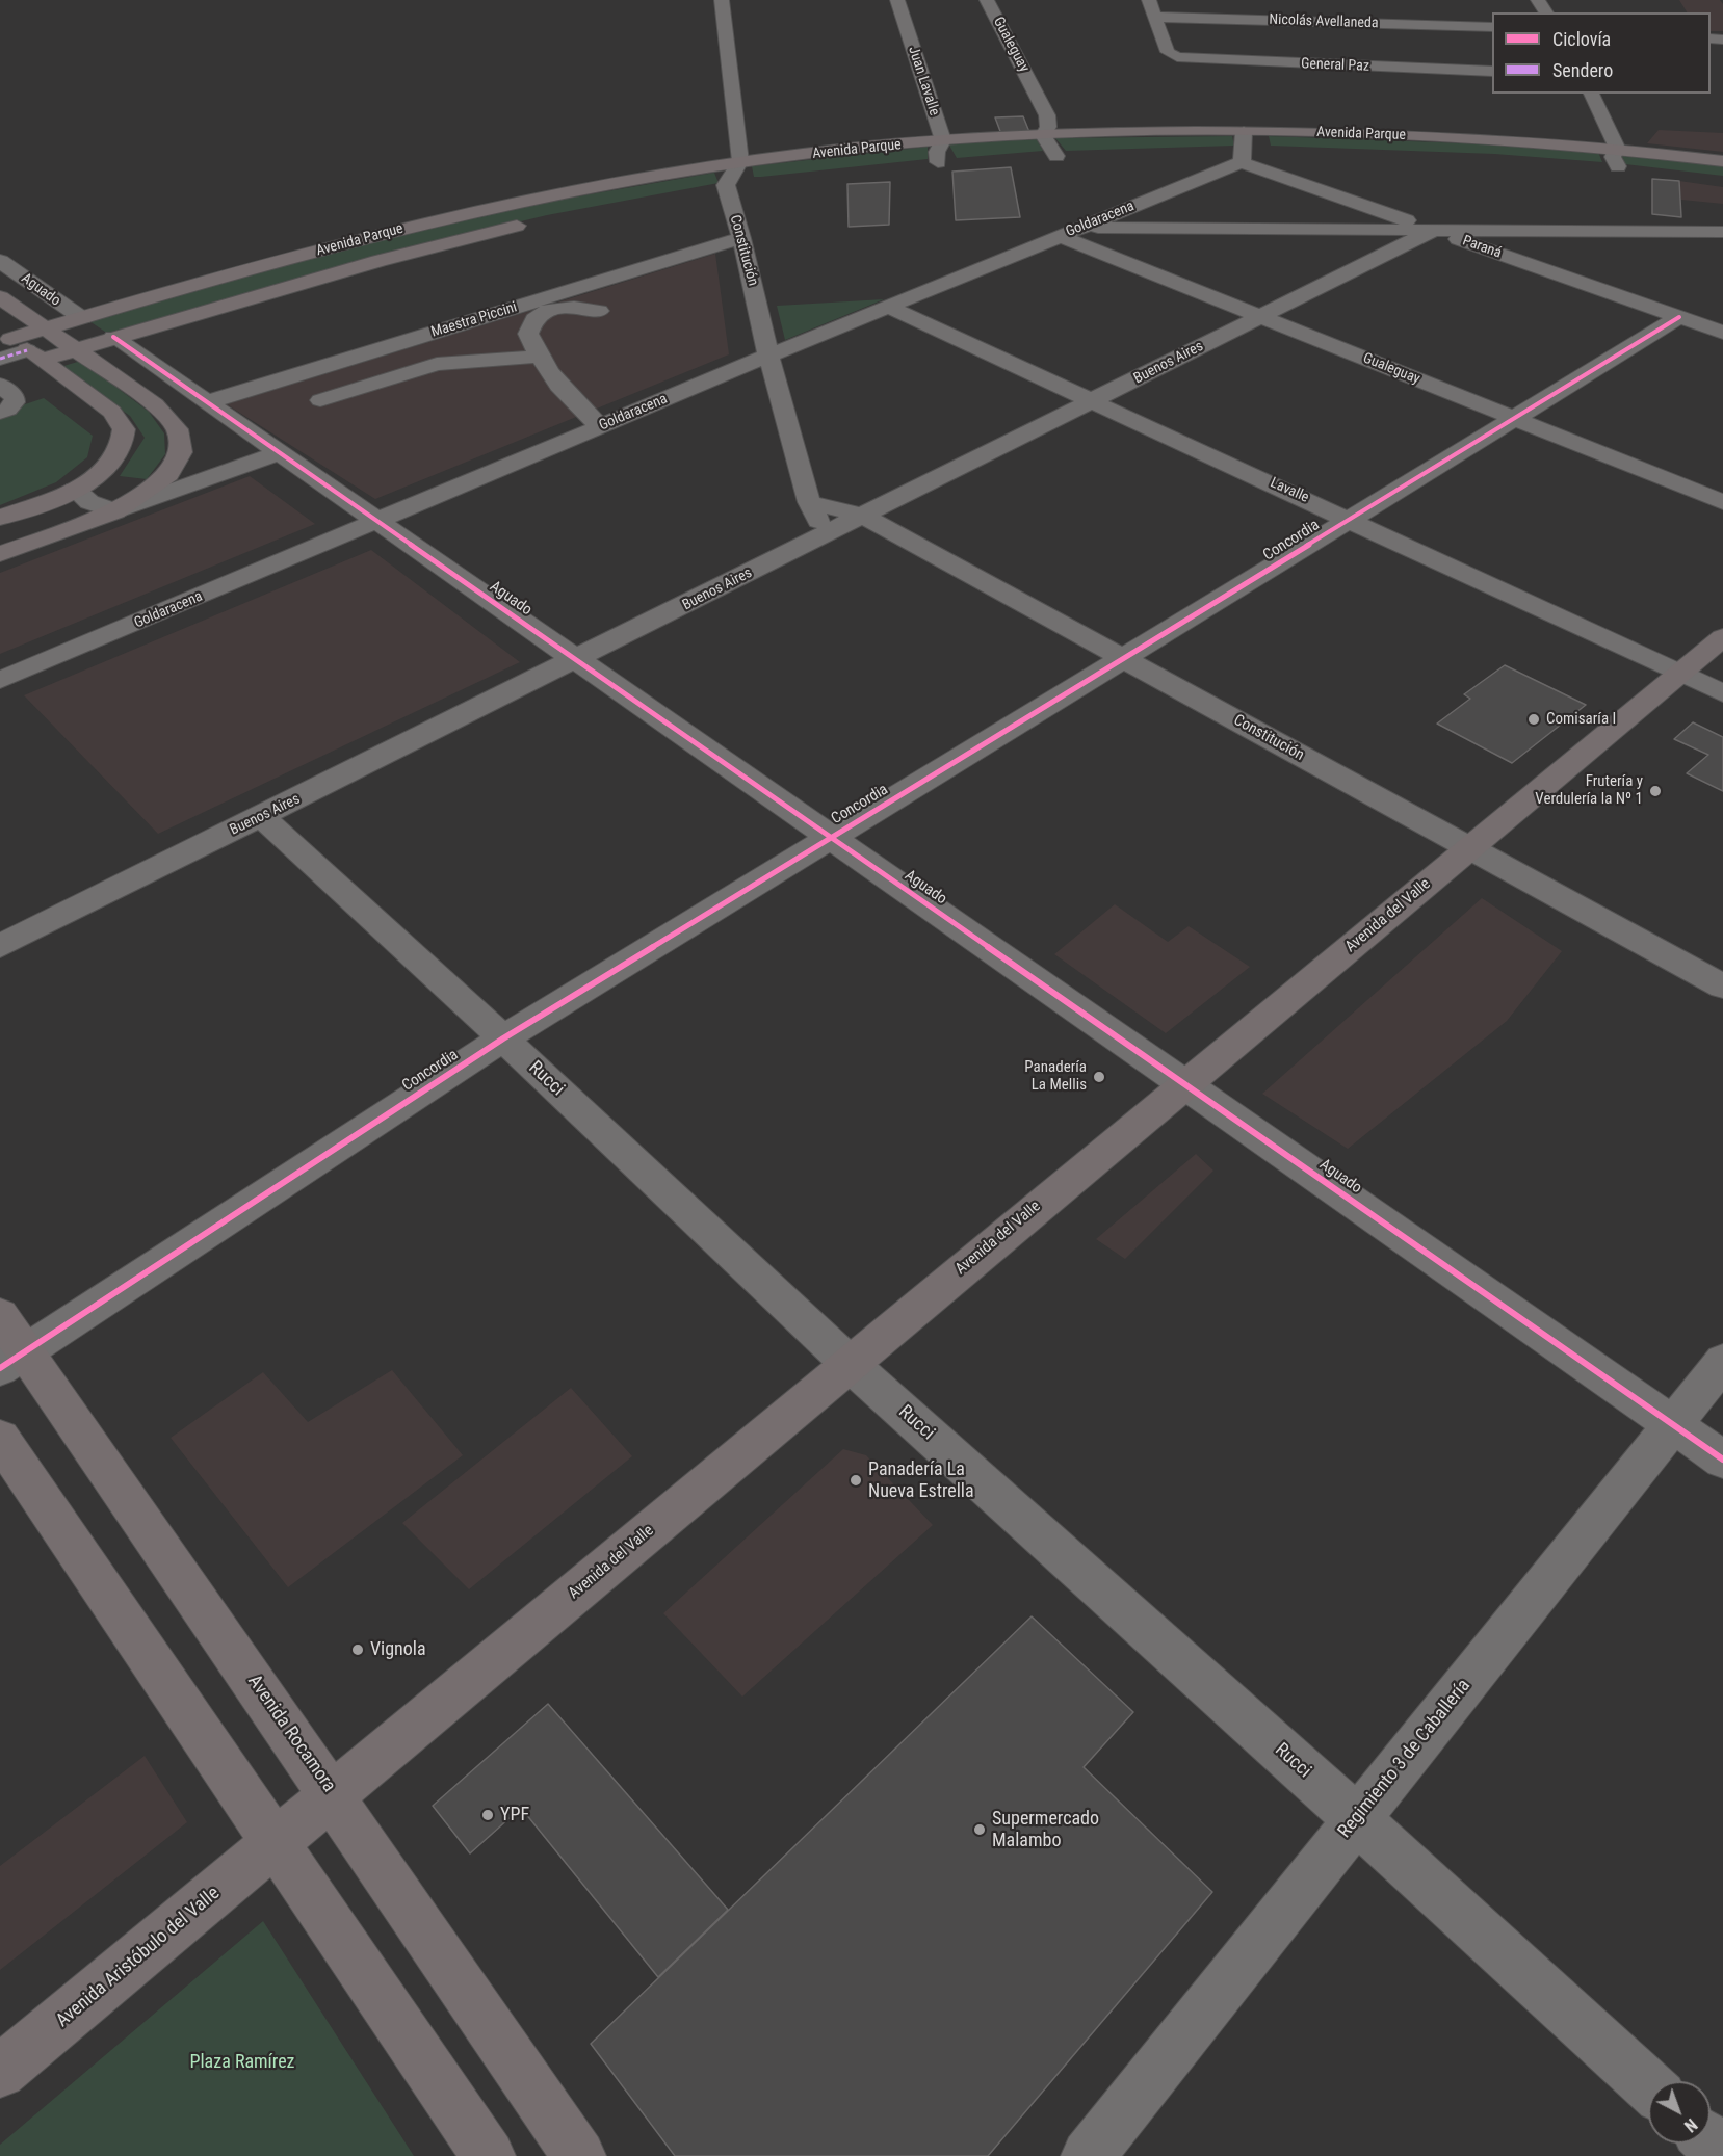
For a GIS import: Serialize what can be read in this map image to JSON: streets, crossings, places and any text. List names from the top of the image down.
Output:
{
  "streets": {
    "main road": [
      "Avenida Parque",
      "Avenida del Valle",
      "Avenida Rocamora",
      "Avenida Aristóbulo del Valle"
    ],
    "street": [
      "Nicolás Avellaneda",
      "Gualeguay",
      "General Paz",
      "Juan Lavalle",
      "Goldaracena",
      "Paraná",
      "Constitución",
      "Aguado",
      "Maestra Piccini",
      "Buenos Aires",
      "Lavalle",
      "Concordia",
      "Rucci",
      "Regimiento 3 de Caballería"
    ]
  },
  "crossings": [
    ["Nicolás Avellaneda", "General Paz"],
    ["Gualeguay", "Avenida Parque"],
    ["Gualeguay", "Goldaracena"],
    ["Gualeguay", "Buenos Aires"],
    ["Gualeguay", "Concordia"],
    ["Juan Lavalle", "Avenida Parque"],
    ["Avenida Parque", "Goldaracena"],
    ["Avenida Parque", "Paraná"],
    ["Avenida Parque", "Aguado"],
    ["Goldaracena", "Paraná"],
    ["Goldaracena", "Constitución"],
    ["Goldaracena", "Aguado"],
    ["Goldaracena", "Lavalle"],
    ["Paraná", "Buenos Aires"],
    ["Paraná", "Concordia"],
    ["Constitución", "Maestra Piccini"],
    ["Constitución", "Buenos Aires"],
    ["Constitución", "Concordia"],
    ["Constitución", "Avenida del Valle"],
    ["Aguado", "Maestra Piccini"],
    ["Aguado", "Buenos Aires"],
    ["Aguado", "Concordia"],
    ["Aguado", "Avenida del Valle"],
    ["Aguado", "Regimiento 3 de Caballería"],
    ["Buenos Aires", "Lavalle"],
    ["Buenos Aires", "Rucci"],
    ["Lavalle", "Concordia"],
    ["Lavalle", "Avenida del Valle"],
    ["Concordia", "Rucci"],
    ["Concordia", "Avenida Rocamora"],
    ["Avenida del Valle", "Rucci"],
    ["Avenida del Valle", "Avenida Rocamora"],
    ["Avenida del Valle", "Avenida Aristóbulo del Valle"],
    ["Rucci", "Regimiento 3 de Caballería"]
  ],
  "parks": ["Plaza Ramírez"],
  "places": [
    "Comisaría I",
    "Frutería y Verdulería la Nº 1",
    "Panadería La Mellis",
    "Panadería La Nueva Estrella",
    "Vignola",
    "YPF",
    "Supermercado Malambo"
  ],
  "legend": ["Ciclovía", "Sendero"],
  "north": "bottom right"
}
